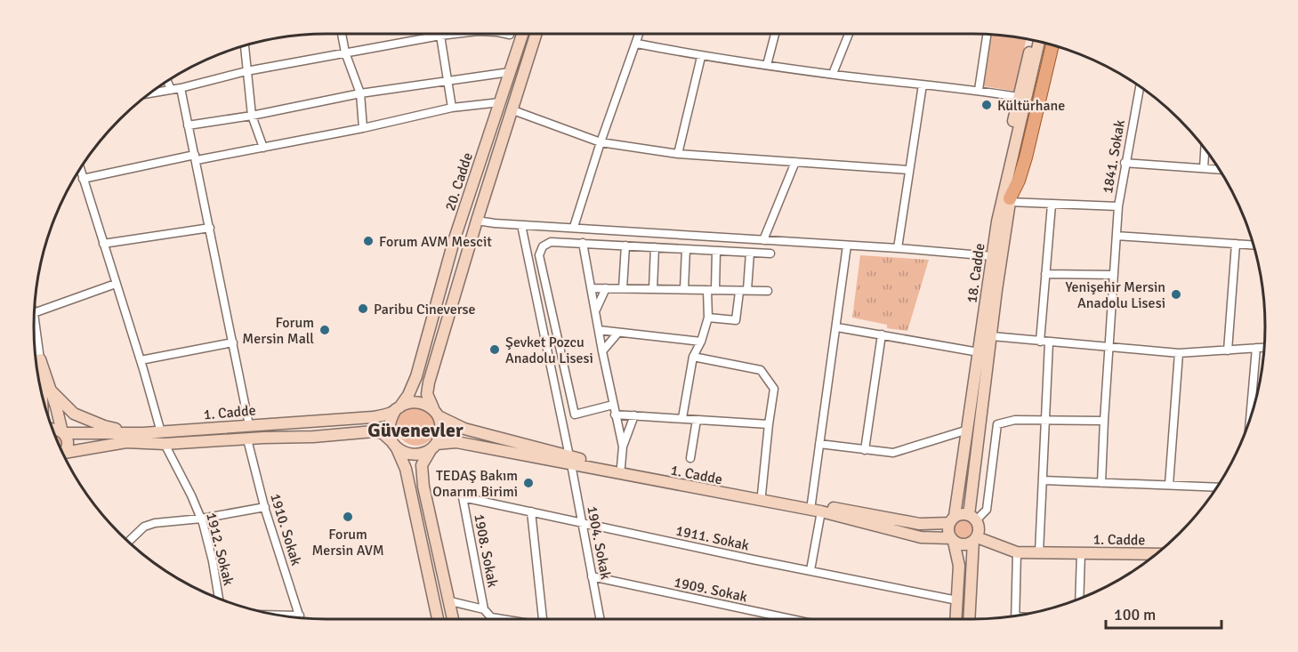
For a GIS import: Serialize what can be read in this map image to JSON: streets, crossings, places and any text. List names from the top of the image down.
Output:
{
  "streets": {
    "street": [
      "1841. Sokak",
      "20. Cadde",
      "18. Cadde",
      "1. Cadde",
      "1910. Sokak",
      "1911. Sokak",
      "1904. Sokak",
      "1912. Sokak",
      "1908. Sokak",
      "1909. Sokak"
    ]
  },
  "crossings": [
    ["20. Cadde", "1. Cadde"],
    ["18. Cadde", "1. Cadde"],
    ["1. Cadde", "1910. Sokak"],
    ["1. Cadde", "1904. Sokak"],
    ["1. Cadde", "1912. Sokak"],
    ["1911. Sokak", "1904. Sokak"],
    ["1911. Sokak", "1908. Sokak"],
    ["1904. Sokak", "1909. Sokak"]
  ],
  "districts": ["Güvenevler"],
  "places": [
    "Kültürhane",
    "Forum AVM Mescit",
    "Yenişehir Mersin Anadolu Lisesi",
    "Paribu Cineverse",
    "Forum Mersin Mall",
    "Şevket Pozcu Anadolu Lisesi",
    "TEDAŞ Bakım Onarım Birimi",
    "Forum Mersin AVM"
  ],
  "scale_bar": "100 m"
}
